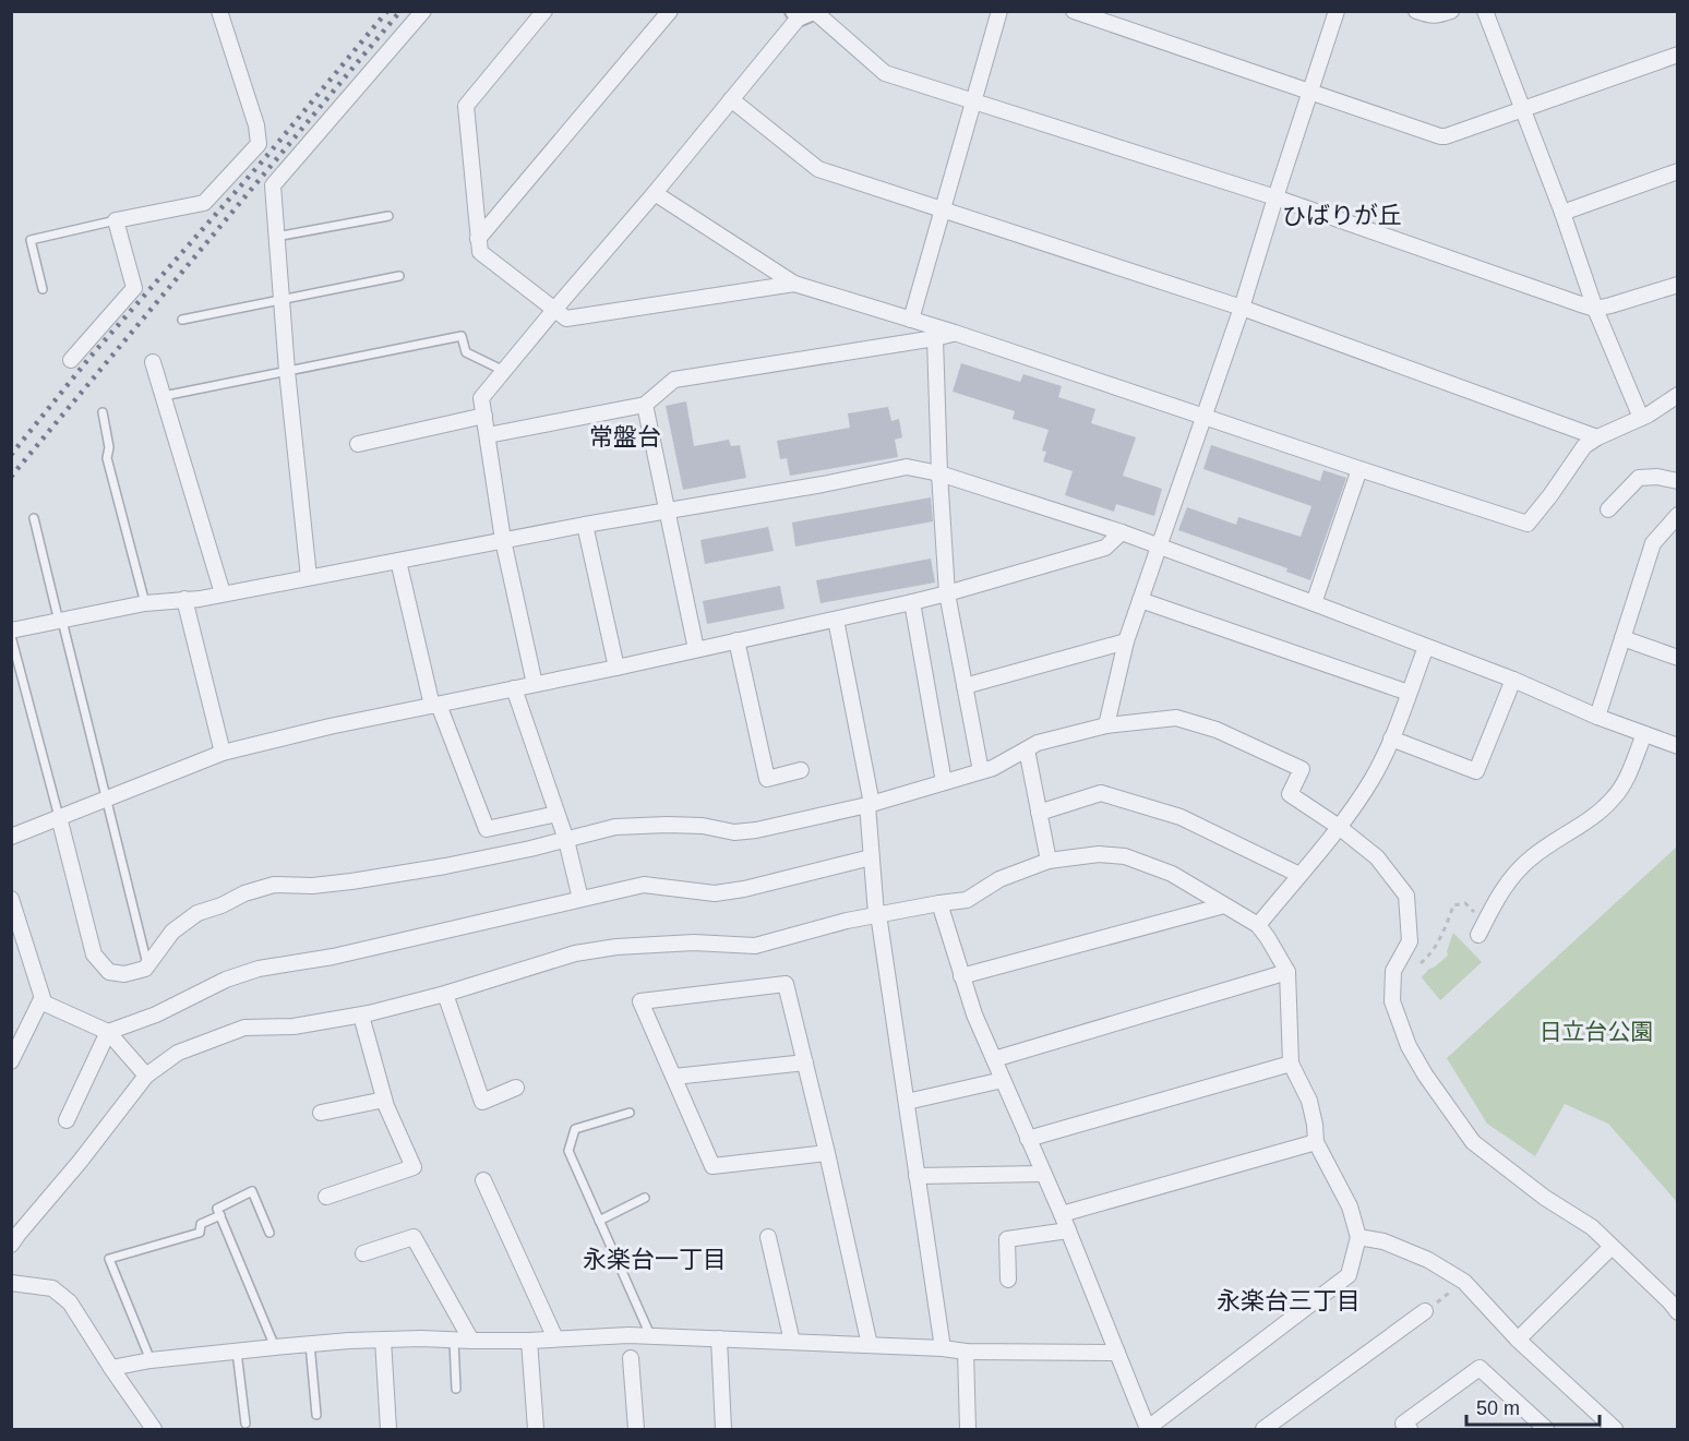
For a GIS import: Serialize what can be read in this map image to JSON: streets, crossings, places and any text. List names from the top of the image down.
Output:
{
  "districts": [
    "ひばりが丘",
    "常盤台",
    "永楽台一丁目",
    "永楽台三丁目"
  ],
  "parks": ["日立台公園"],
  "scale_bar": "50 m"
}
